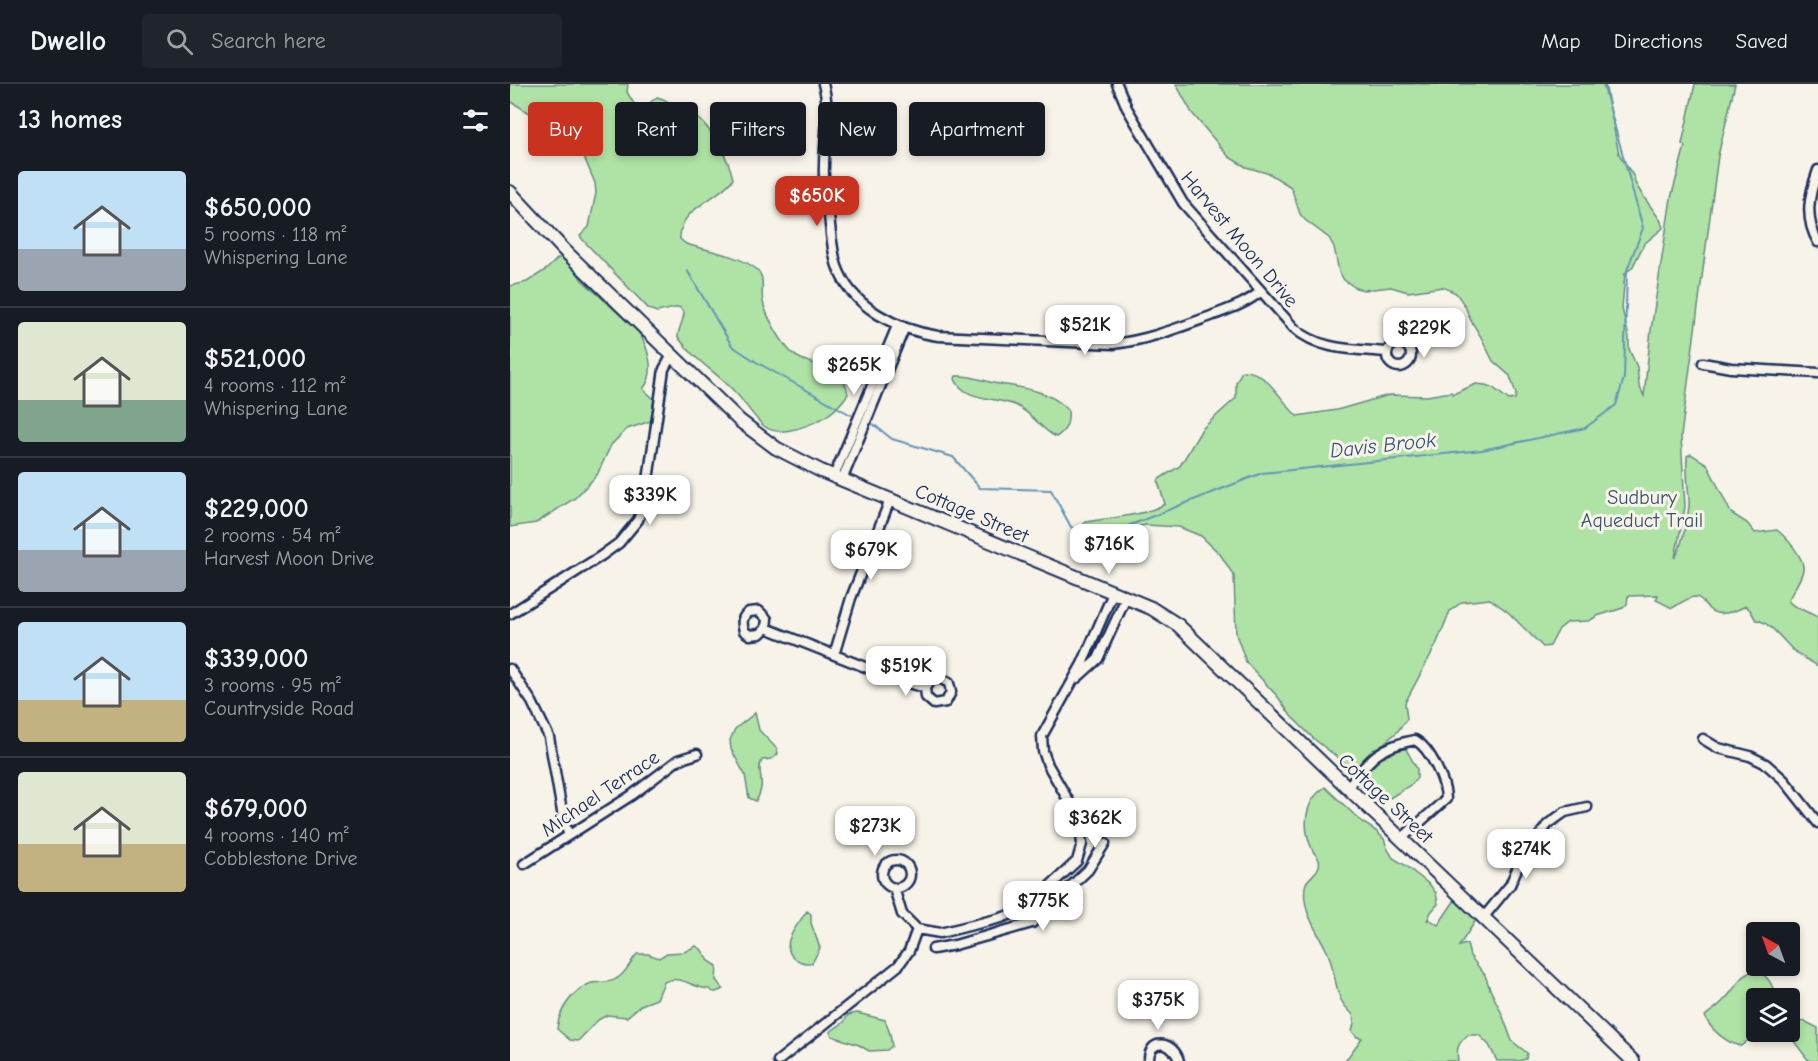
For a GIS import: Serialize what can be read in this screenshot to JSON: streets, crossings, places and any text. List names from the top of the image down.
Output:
{
  "streets": {
    "street": ["Harvest Moon Drive", "Cottage Street", "Michael Terrace"]
  },
  "water": ["Davis Brook"],
  "parks": ["Sudbury Aqueduct Trail"],
  "north": "top left",
  "page": {
    "header": "Dwello",
    "search": "Search here",
    "nav": ["Map", "Directions", "Saved"],
    "heading": "13 homes",
    "chip": [
      "Buy",
      "Rent",
      "Filters",
      "New",
      "Apartment"
    ],
    "list": [
      {
        "name": "$650,000",
        "note": "5 rooms · 118 m² · Whispering Lane"
      },
      {
        "name": "$521,000",
        "note": "4 rooms · 112 m² · Whispering Lane"
      },
      {
        "name": "$229,000",
        "note": "2 rooms · 54 m² · Harvest Moon Drive"
      },
      {
        "name": "$339,000",
        "note": "3 rooms · 95 m² · Countryside Road"
      },
      {
        "name": "$679,000",
        "note": "4 rooms · 140 m² · Cobblestone Drive"
      }
    ],
    "price": [
      "$650K",
      "$521K",
      "$229K",
      "$265K",
      "$339K",
      "$716K",
      "$679K",
      "$519K",
      "$362K",
      "$273K",
      "$274K",
      "$775K",
      "$375K"
    ]
  }
}
